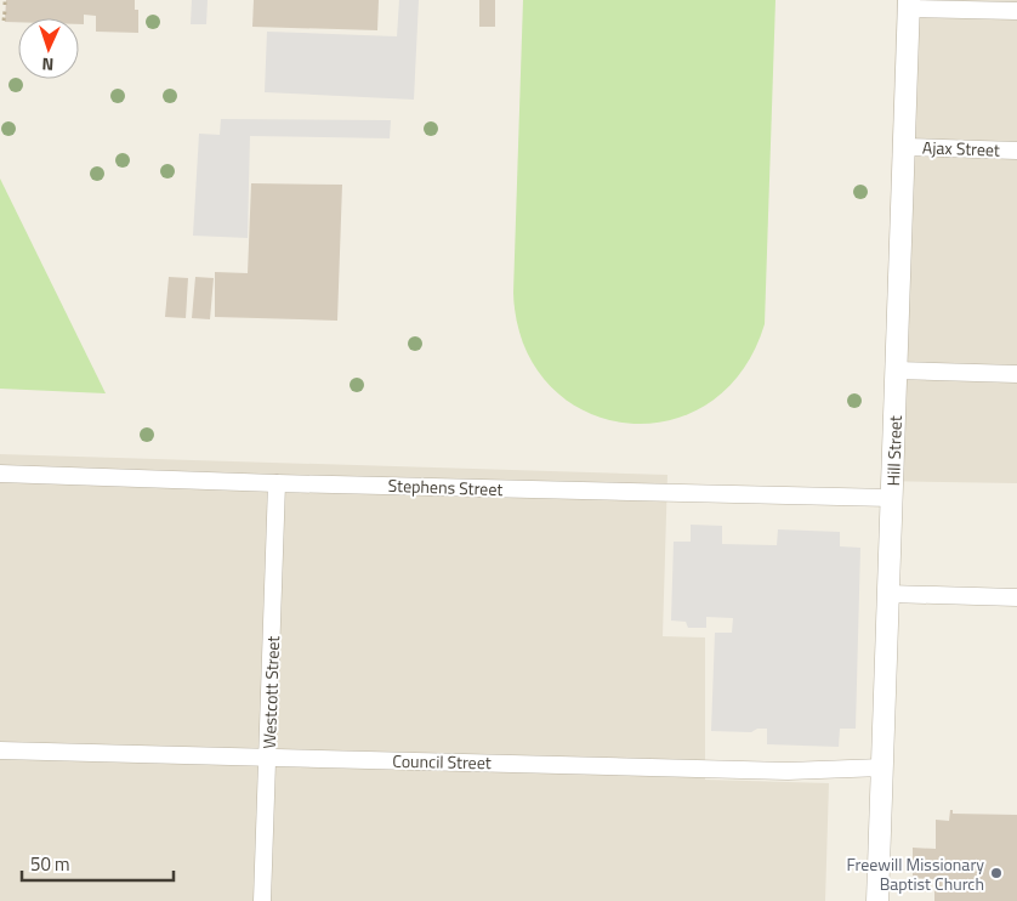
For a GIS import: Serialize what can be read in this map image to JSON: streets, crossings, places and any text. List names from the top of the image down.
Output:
{
  "streets": {
    "street": [
      "Ajax Street",
      "Hill Street",
      "Stephens Street",
      "Westcott Street",
      "Council Street"
    ]
  },
  "crossings": [
    ["Ajax Street", "Hill Street"],
    ["Hill Street", "Stephens Street"],
    ["Hill Street", "Council Street"],
    ["Stephens Street", "Westcott Street"],
    ["Westcott Street", "Council Street"]
  ],
  "places": ["Freewill Missionary Baptist Church"],
  "scale_bar": "50 m",
  "north": "bottom"
}
